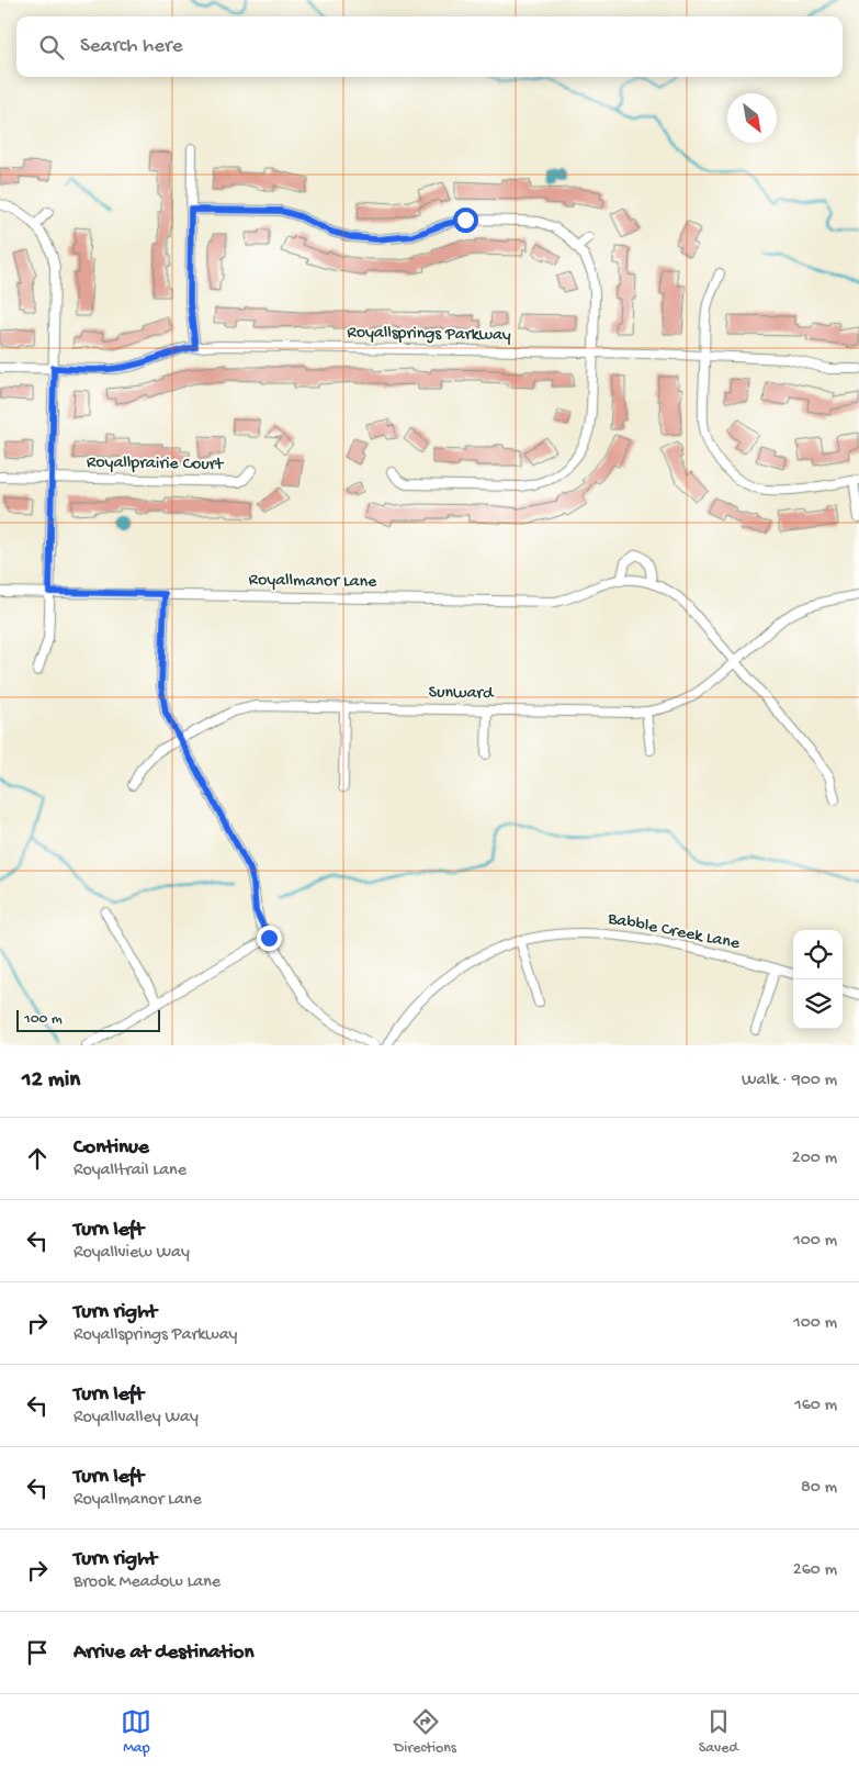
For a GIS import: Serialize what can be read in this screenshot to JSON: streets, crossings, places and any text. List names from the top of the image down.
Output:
{
  "streets": {
    "street": [
      "Royallsprings Parkway",
      "Royallprairie Court",
      "Royallmanor Lane",
      "Sunward",
      "Babble Creek Lane"
    ]
  },
  "crossings": [
    ["Royallmanor Lane", "Sunward"]
  ],
  "scale_bar": "100 m",
  "north": "bottom right",
  "page": {
    "search": "Search here",
    "scale": "100 m",
    "heading": ["12 min", "Walk · 900 m"],
    "list": [
      ["Continue", "Royalltrail Lane", "200 m"],
      ["Turn left", "Royallview Way", "100 m"],
      ["Turn right", "Royallsprings Parkway", "100 m"],
      ["Turn left", "Royallvalley Way", "160 m"],
      ["Turn left", "Royallmanor Lane", "80 m"],
      ["Turn right", "Brook Meadow Lane", "260 m"],
      "Arrive at destination"
    ],
    "nav": ["Map", "Directions", "Saved"]
  }
}
